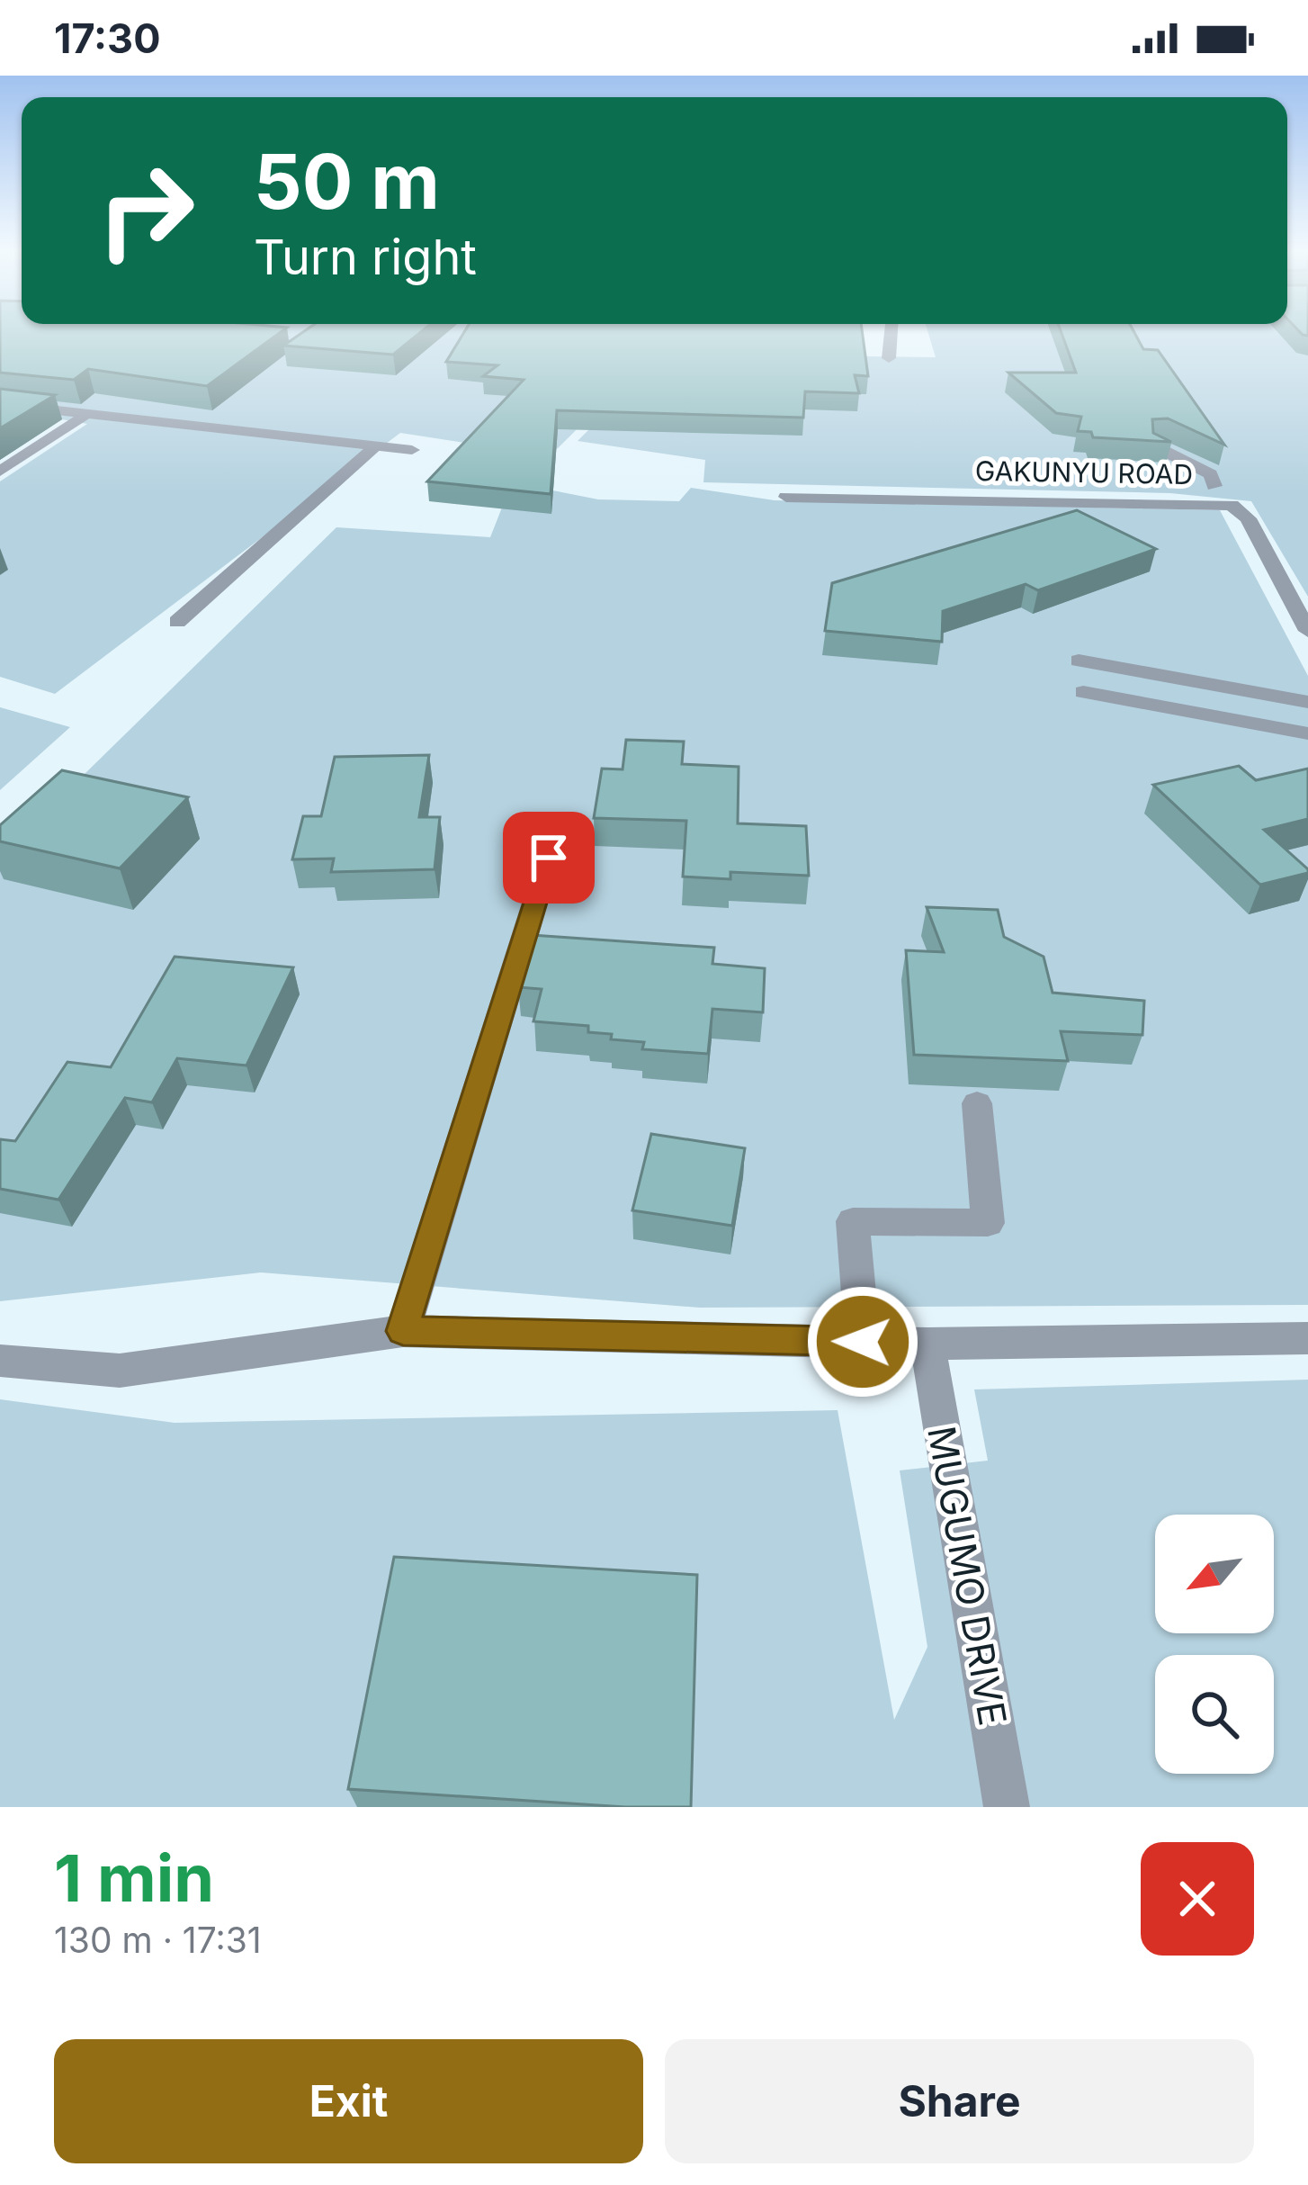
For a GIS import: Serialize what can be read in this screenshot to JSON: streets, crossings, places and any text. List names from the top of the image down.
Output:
{
  "streets": {
    "street": ["GAKUNYU ROAD", "MUGUMO DRIVE"]
  },
  "north": "bottom left",
  "page": {
    "status": "17:30",
    "turn": ["50 m", "Turn right"],
    "heading": ["1 min", "130 m · 17:31"],
    "buttons": ["Exit", "Share"]
  }
}
